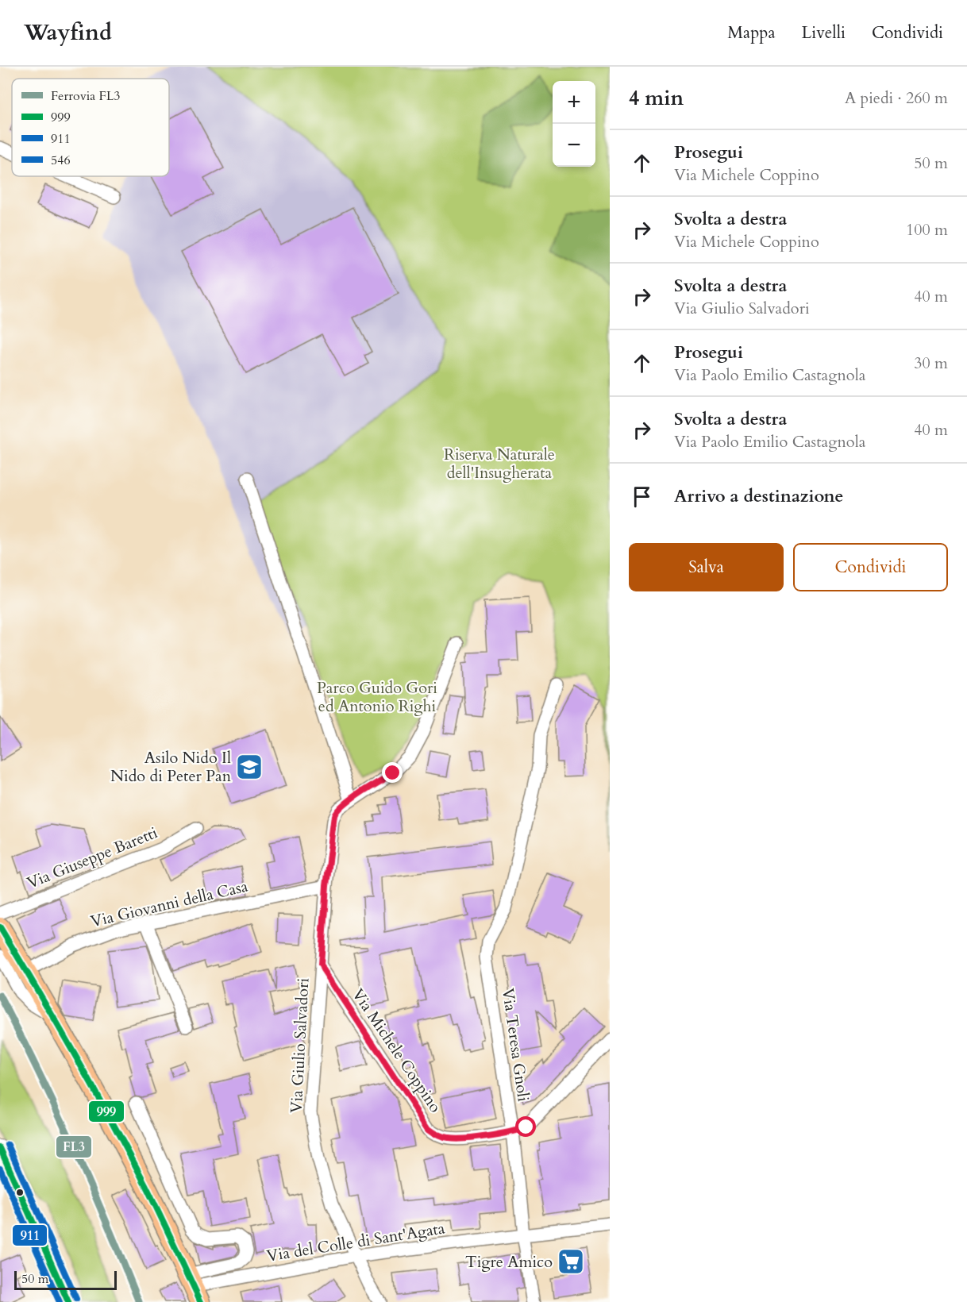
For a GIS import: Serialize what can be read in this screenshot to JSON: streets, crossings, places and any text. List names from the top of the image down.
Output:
{
  "streets": {
    "street": [
      "Via Giuseppe Baretti",
      "Via Giovanni della Casa",
      "Via Teresa Gnoli",
      "Via Giulio Salvadori",
      "Via Michele Coppino",
      "Via del Colle di Sant'Agata"
    ]
  },
  "crossings": [
    ["Via Giovanni della Casa", "Via Giulio Salvadori"],
    ["Via Teresa Gnoli", "Via Michele Coppino"],
    ["Via Teresa Gnoli", "Via del Colle di Sant'Agata"],
    ["Via Giulio Salvadori", "Via Michele Coppino"],
    ["Via Giulio Salvadori", "Via del Colle di Sant'Agata"]
  ],
  "parks": ["Riserva Naturale dell'Insugherata", "Parco Guido Gori ed Antonio Righi"],
  "places": {
    "school or university": ["Asilo Nido Il Nido di Peter Pan"],
    "supermarket": ["Tigre Amico"]
  },
  "lines": [
    "transit line 999",
    "rail line FL3",
    "transit line 546",
    "transit line 911"
  ],
  "legend": [
    "Ferrovia FL3",
    "999",
    "911",
    "546"
  ],
  "scale_bar": "50 m",
  "page": {
    "header": "Wayfind",
    "nav": ["Mappa", "Livelli", "Condividi"],
    "heading": ["4 min", "A piedi · 260 m"],
    "map_buttons": ["+", "−"],
    "list": [
      ["Prosegui", "Via Michele Coppino", "50 m"],
      ["Svolta a destra", "Via Michele Coppino", "100 m"],
      ["Svolta a destra", "Via Giulio Salvadori", "40 m"],
      ["Prosegui", "Via Paolo Emilio Castagnola", "30 m"],
      ["Svolta a destra", "Via Paolo Emilio Castagnola", "40 m"],
      "Arrivo a destinazione"
    ],
    "buttons": ["Salva", "Condividi"],
    "scale": "50 m"
  }
}
